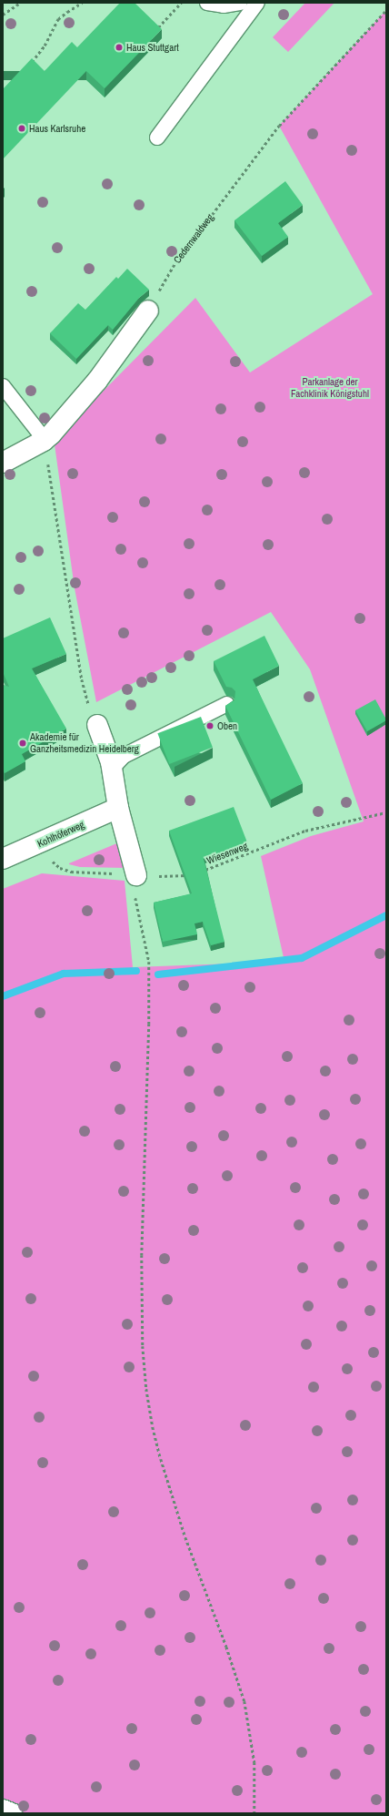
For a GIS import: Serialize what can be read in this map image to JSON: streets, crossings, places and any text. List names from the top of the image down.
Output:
{
  "streets": {
    "street": ["Kohlhöferweg"],
    "path": ["Cedernwaldweg", "Wiesenweg"]
  },
  "parks": ["Parkanlage der Fachklinik Königstuhl"],
  "places": [
    "Haus Stuttgart",
    "Haus Karlsruhe",
    "Oben",
    "Akademie für Ganzheitsmedizin Heidelberg"
  ]
}
